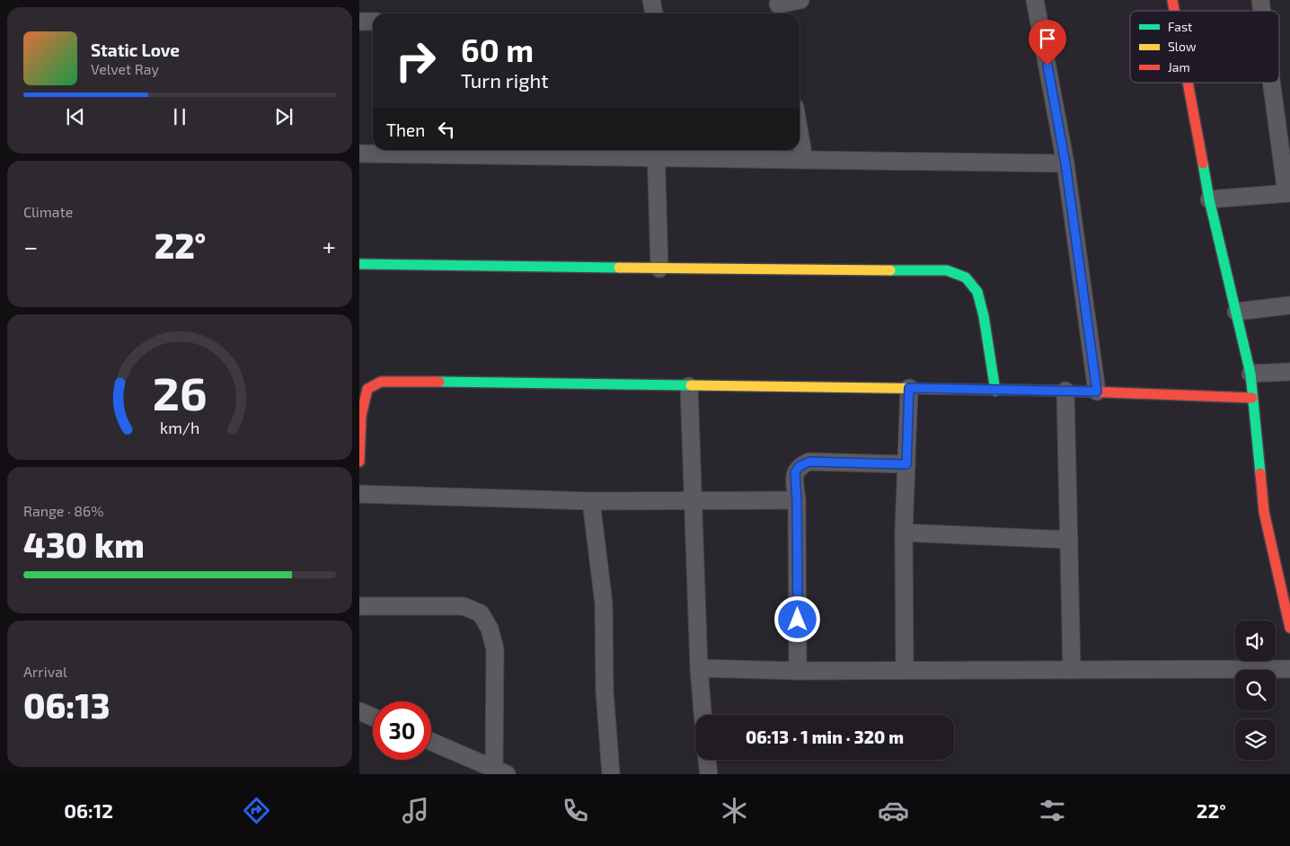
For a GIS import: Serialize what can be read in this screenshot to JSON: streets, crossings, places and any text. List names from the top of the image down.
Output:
{
  "legend": ["Fast", "Slow", "Jam"],
  "page": {
    "turn": ["60 m", "Turn right"],
    "song": ["Static Love", "Velvet Ray"],
    "then": "Then",
    "tile": [
      "Climate",
      ["Range · 86%", "430 km"],
      ["Arrival", "06:13"]
    ],
    "heat": ["−", "22°", "+"],
    "limit": "30",
    "trip": "06:13 · 1 min · 320 m",
    "tabs": ["06:12", "22°"],
    "gauge": ["26", "km/h"]
  }
}
